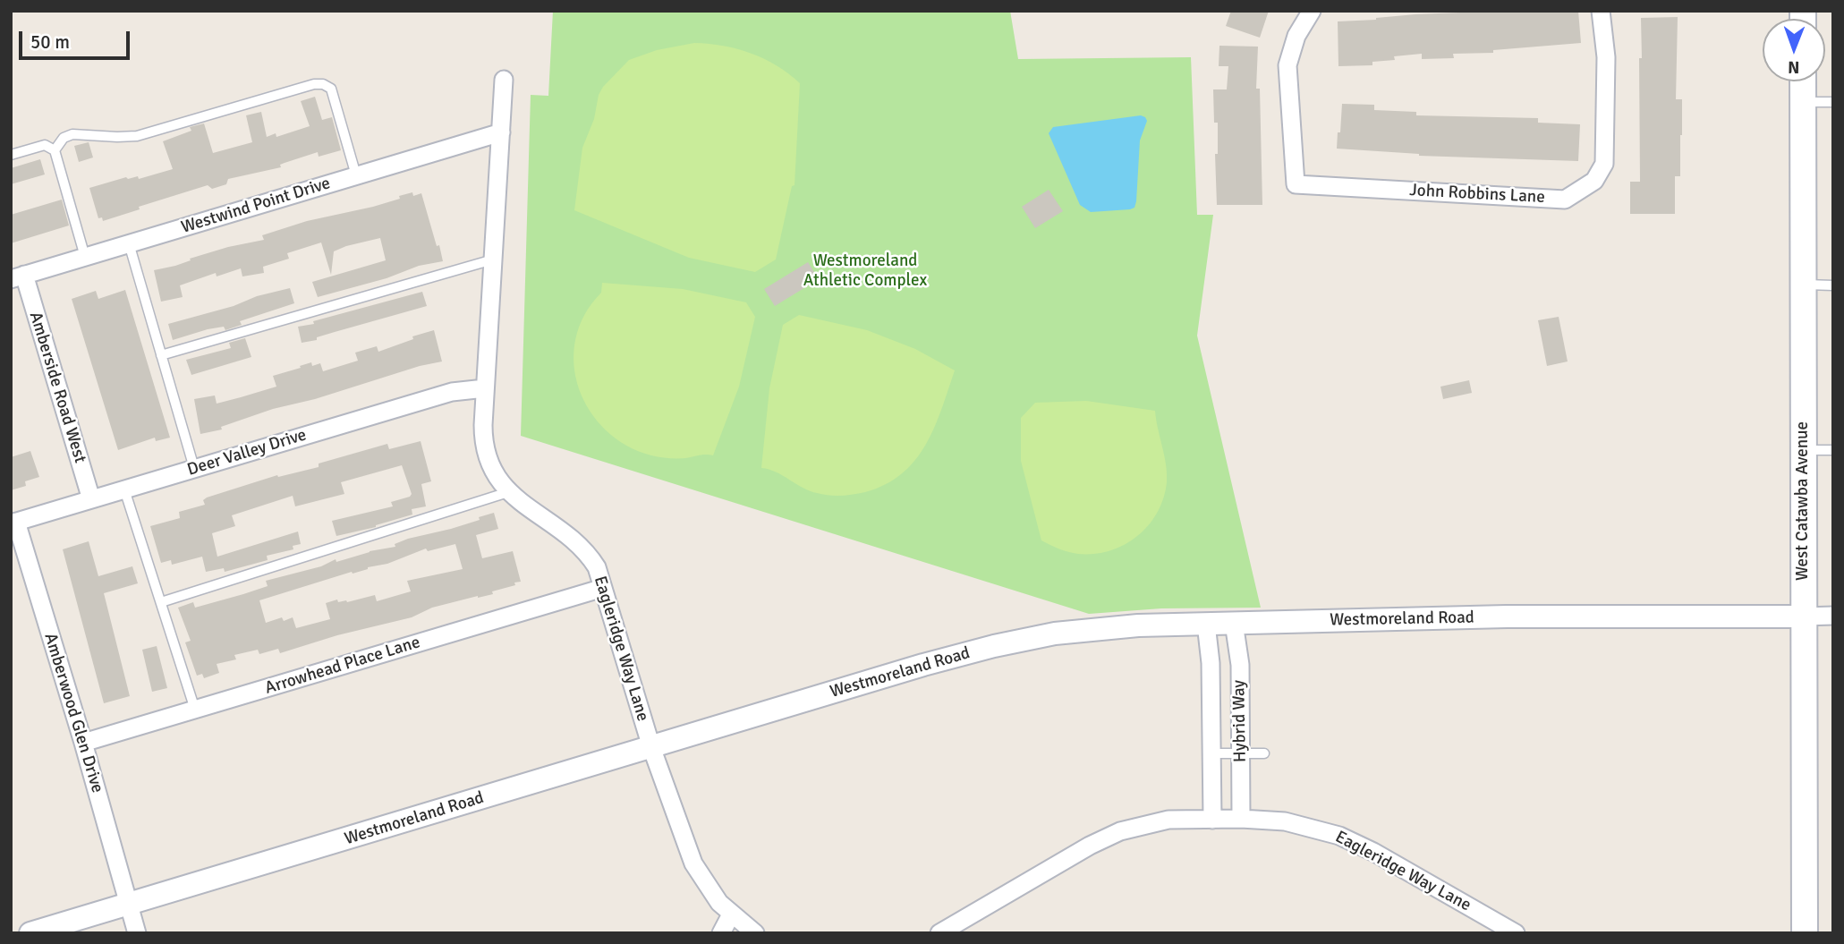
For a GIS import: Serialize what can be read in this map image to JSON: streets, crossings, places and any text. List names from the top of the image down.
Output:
{
  "streets": {
    "main road": ["West Catawba Avenue"],
    "street": [
      "John Robbins Lane",
      "Westwind Point Drive",
      "Amberside Road West",
      "Deer Valley Drive",
      "Westmoreland Road",
      "Eagleridge Way Lane",
      "Arrowhead Place Lane",
      "Amberwood Glen Drive",
      "Hybrid Way"
    ]
  },
  "crossings": [
    ["Westwind Point Drive", "Amberside Road West"],
    ["Westwind Point Drive", "Eagleridge Way Lane"],
    ["Amberside Road West", "Deer Valley Drive"],
    ["Deer Valley Drive", "Eagleridge Way Lane"],
    ["Deer Valley Drive", "Amberwood Glen Drive"],
    ["West Catawba Avenue", "Westmoreland Road"],
    ["Westmoreland Road", "Eagleridge Way Lane"],
    ["Westmoreland Road", "Amberwood Glen Drive"],
    ["Westmoreland Road", "Hybrid Way"],
    ["Eagleridge Way Lane", "Arrowhead Place Lane"],
    ["Eagleridge Way Lane", "Hybrid Way"],
    ["Arrowhead Place Lane", "Amberwood Glen Drive"]
  ],
  "parks": ["Westmoreland Athletic Complex"],
  "scale_bar": "50 m",
  "north": "bottom"
}
